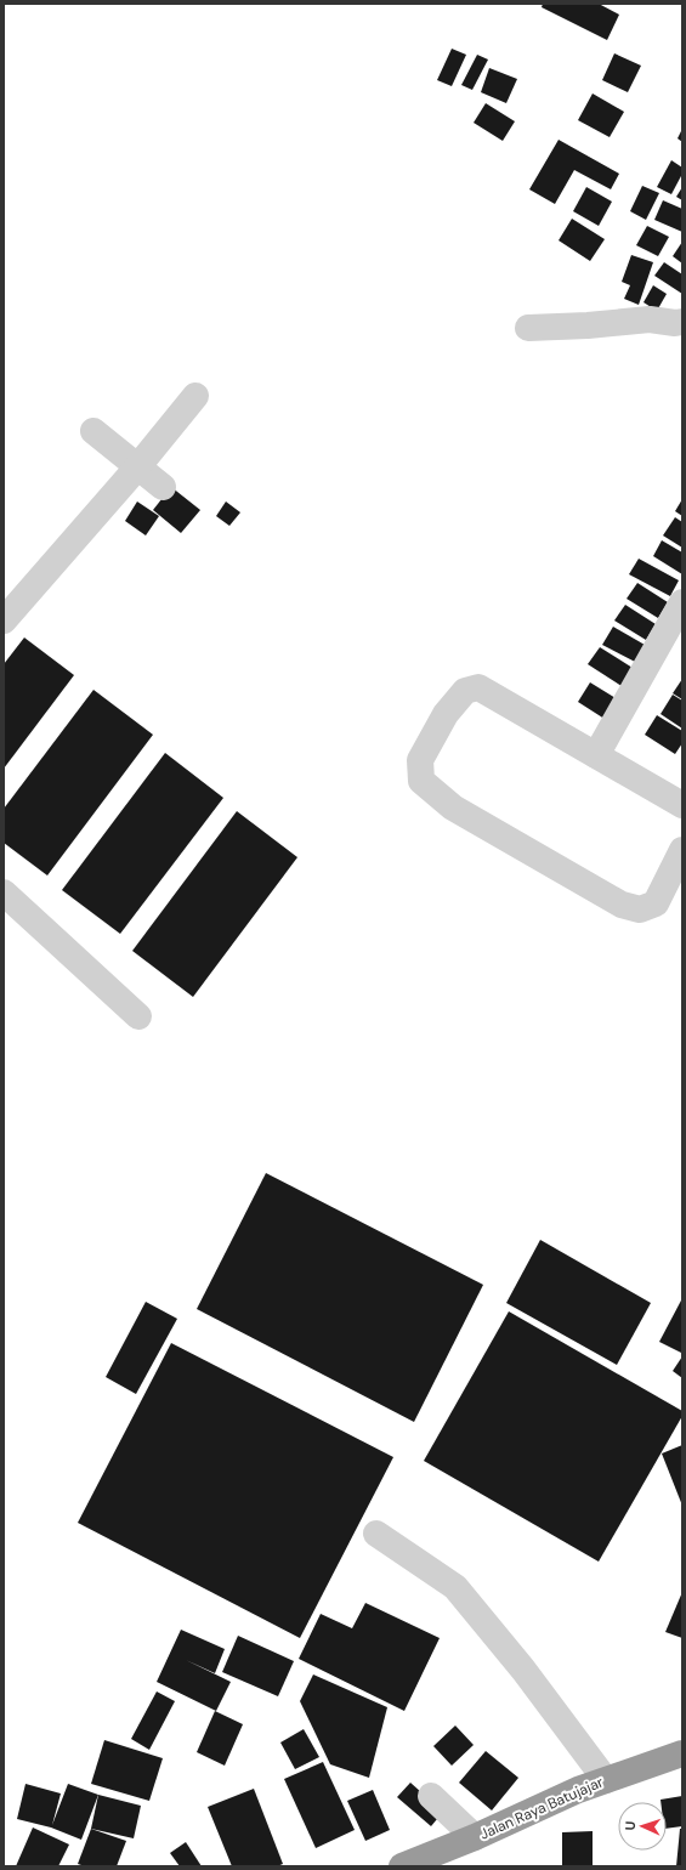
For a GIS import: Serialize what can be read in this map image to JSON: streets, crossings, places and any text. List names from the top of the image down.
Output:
{
  "streets": {
    "highway": ["Jalan Raya Batujajar"]
  },
  "north": "left"
}
